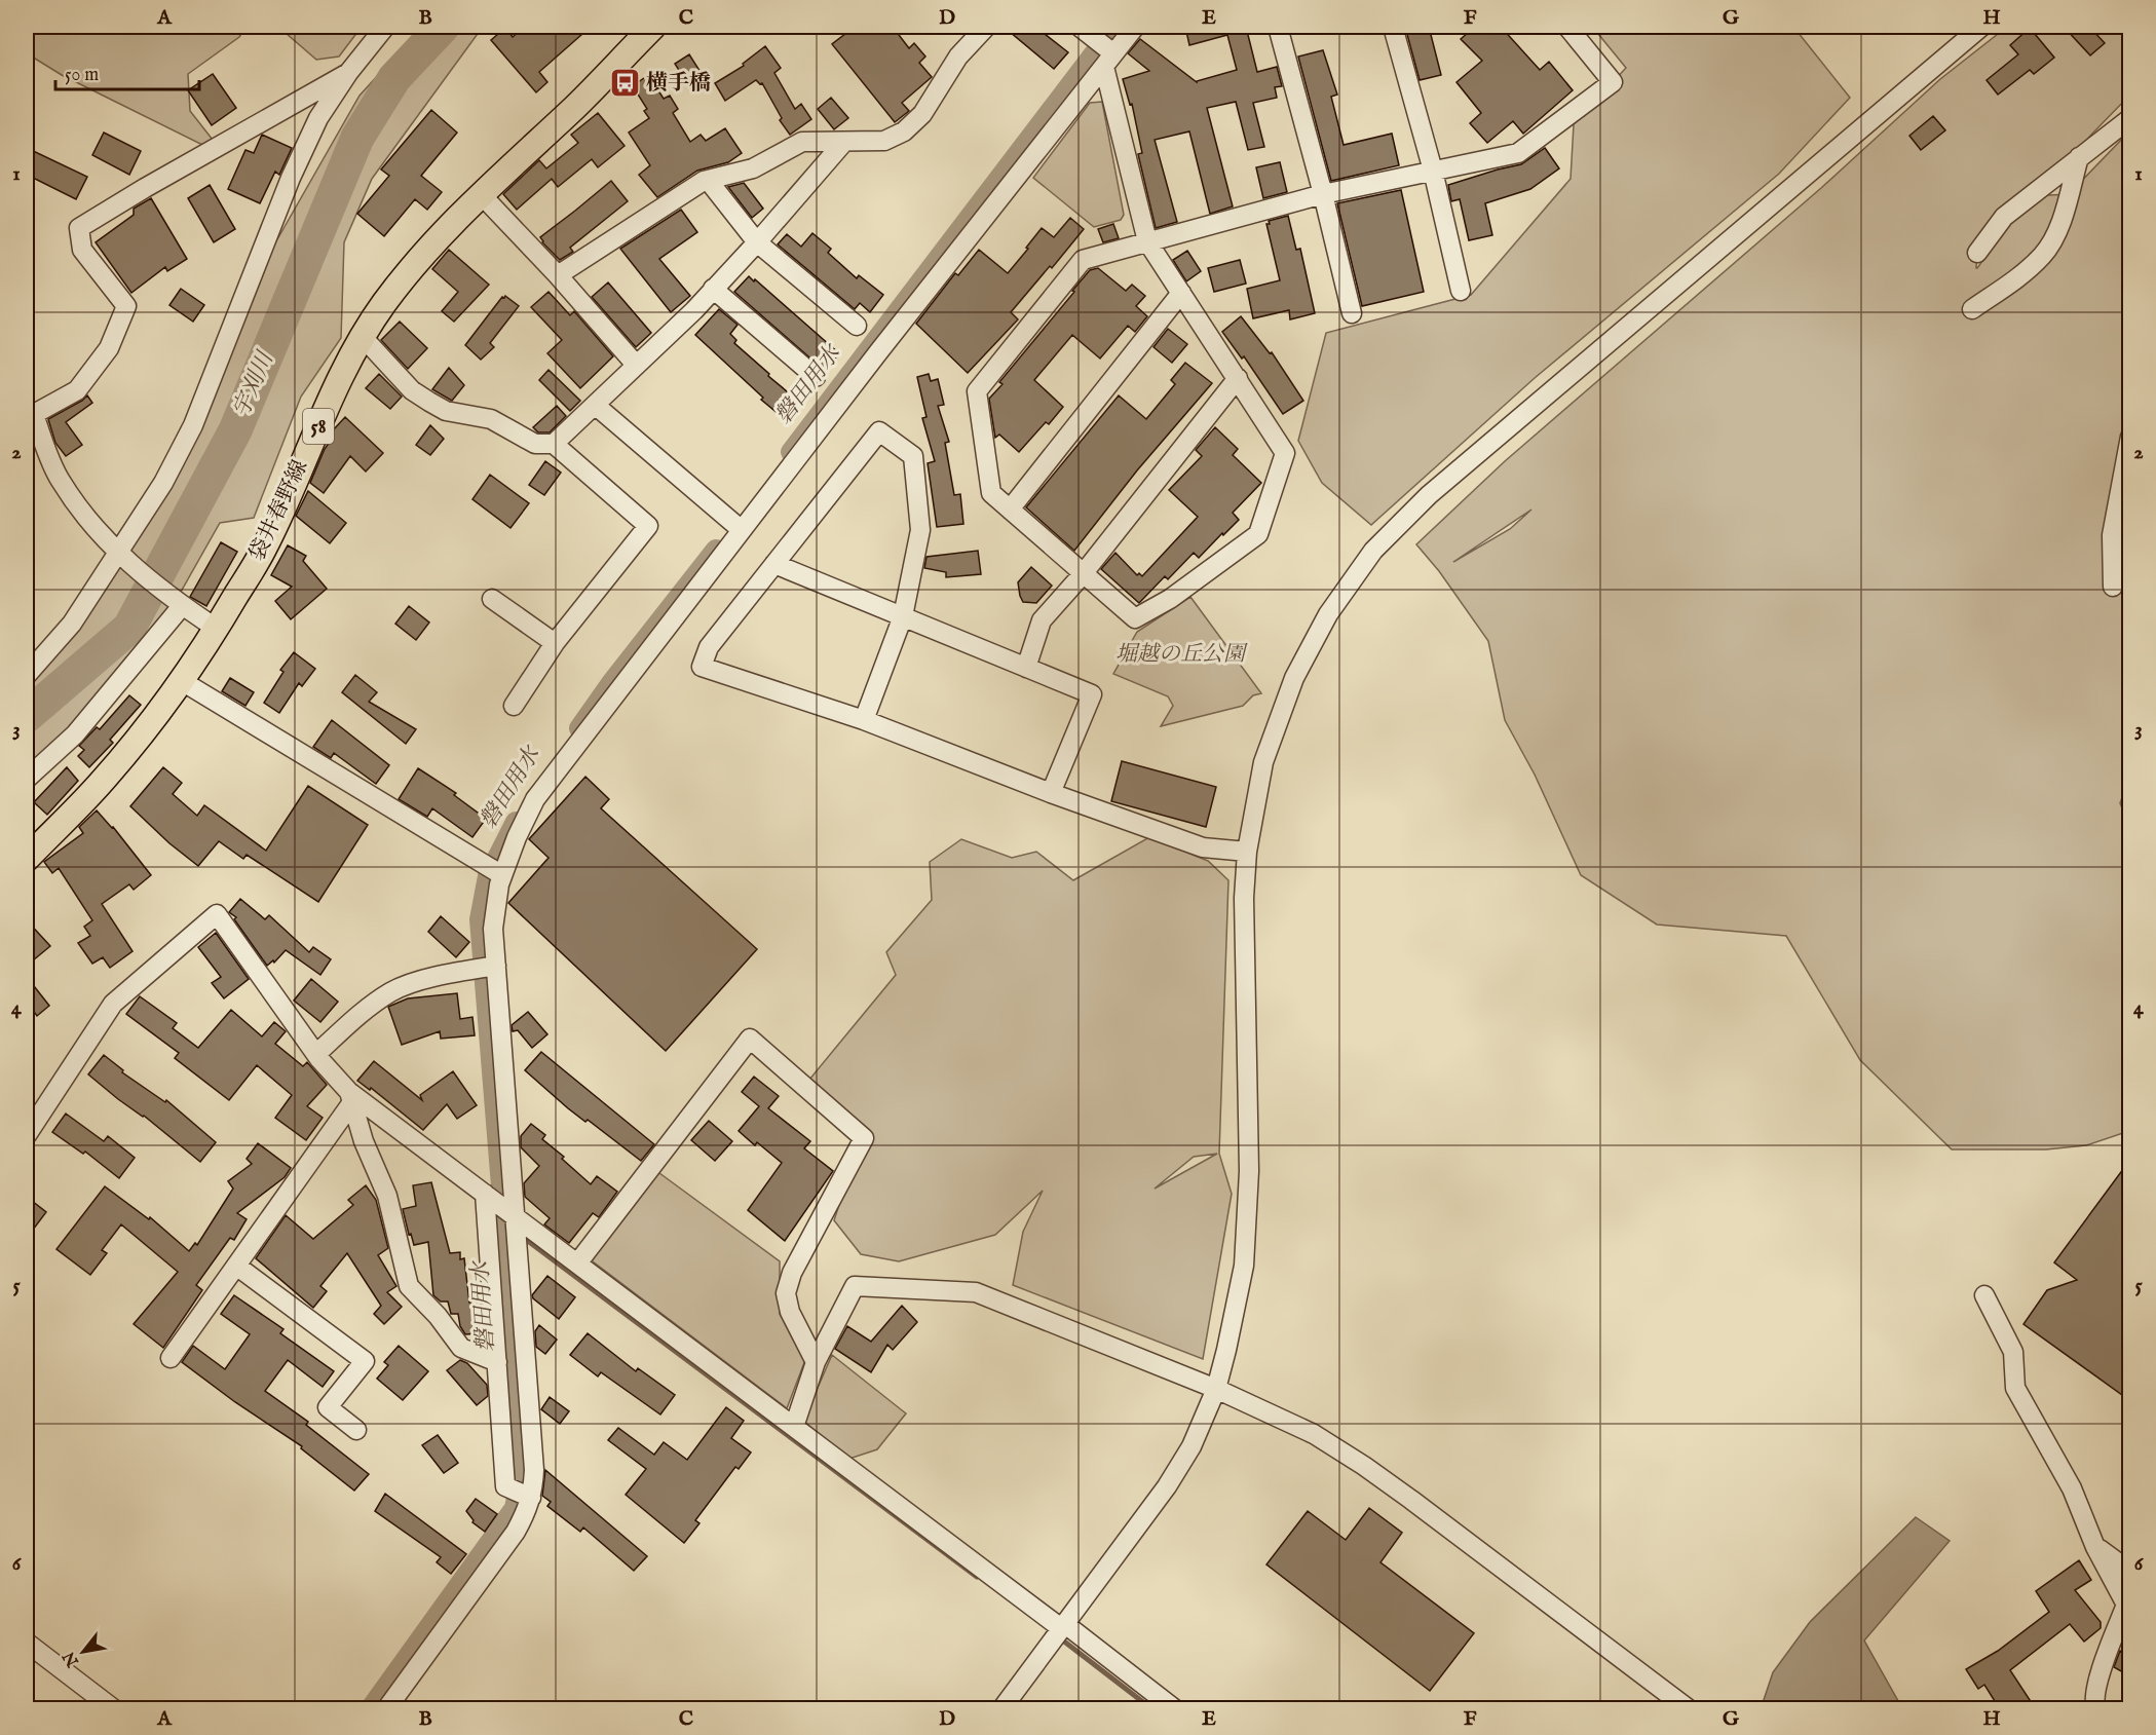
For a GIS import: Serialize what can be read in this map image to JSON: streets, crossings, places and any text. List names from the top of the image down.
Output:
{
  "streets": {
    "main road": ["58", "袋井春野線"]
  },
  "water": ["宇刈川", "磐田用水"],
  "parks": ["堀越の丘公園"],
  "places": {
    "bus stop": ["横手橋"]
  },
  "scale_bar": "50 m",
  "north": "bottom left",
  "grid": {
    "columns": [
      "A",
      "B",
      "C",
      "D",
      "E",
      "F",
      "G",
      "H"
    ],
    "rows": [
      "1",
      "2",
      "3",
      "4",
      "5",
      "6"
    ]
  }
}
